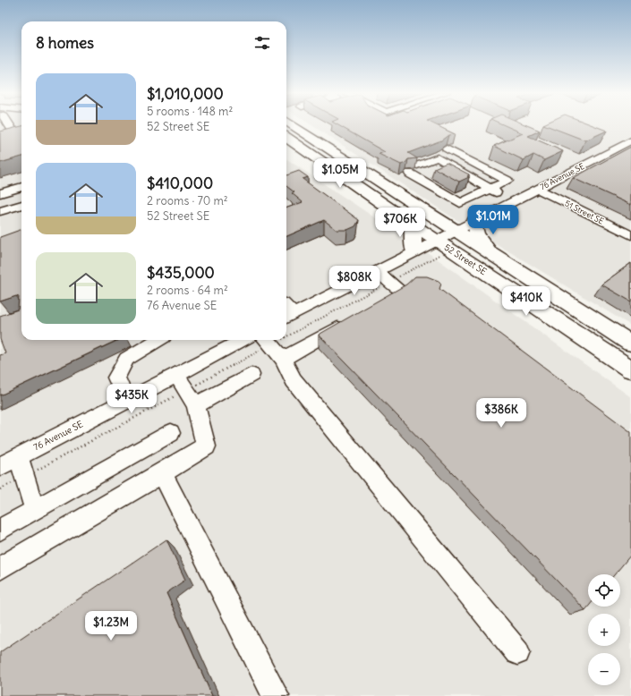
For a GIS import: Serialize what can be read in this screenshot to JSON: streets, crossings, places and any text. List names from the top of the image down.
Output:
{
  "streets": {
    "main road": ["52 Street SE"],
    "street": ["76 Avenue SE", "51 Street SE"]
  },
  "crossings": [
    ["76 Avenue SE", "51 Street SE"],
    ["76 Avenue SE", "52 Street SE"]
  ],
  "page": {
    "heading": "8 homes",
    "list": [
      {
        "name": "$1,010,000",
        "note": "5 rooms · 148 m² · 52 Street SE"
      },
      {
        "name": "$410,000",
        "note": "2 rooms · 70 m² · 52 Street SE"
      },
      {
        "name": "$435,000",
        "note": "2 rooms · 64 m² · 76 Avenue SE"
      }
    ],
    "price": [
      "$1.05M",
      "$1.01M",
      "$706K",
      "$808K",
      "$410K",
      "$435K",
      "$386K",
      "$1.23M"
    ],
    "map_buttons": ["+", "−"]
  }
}
